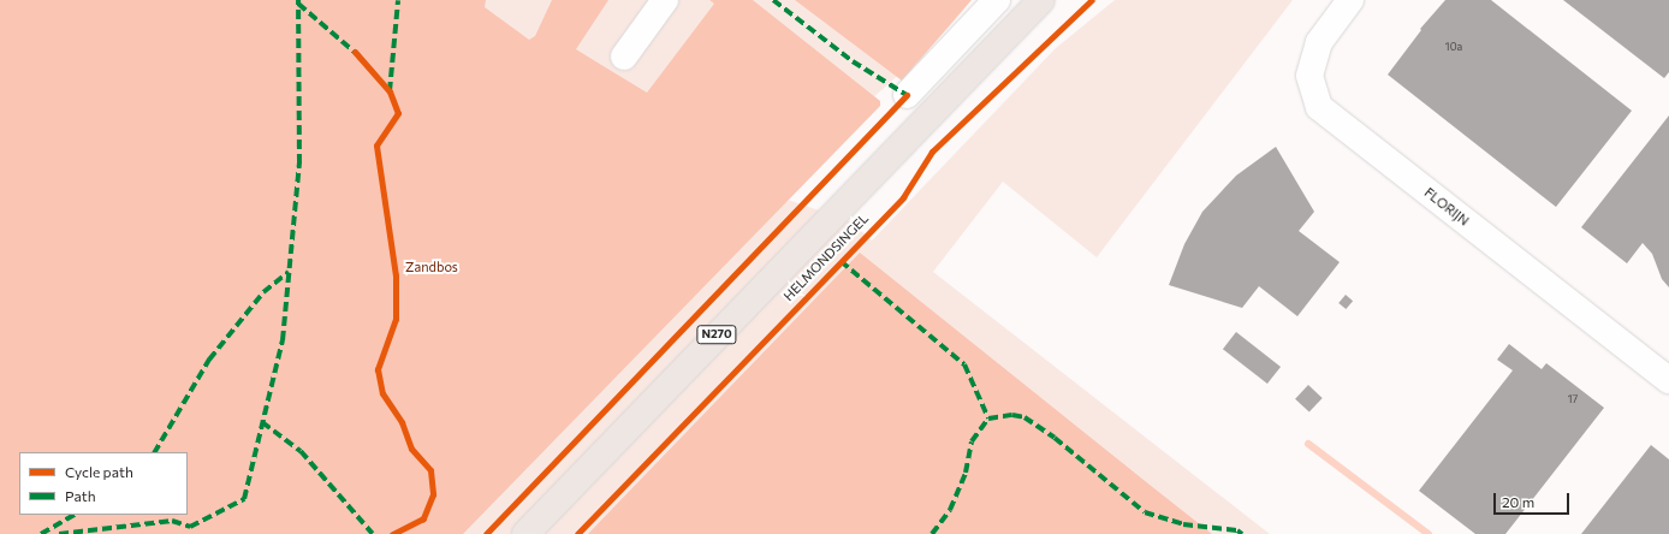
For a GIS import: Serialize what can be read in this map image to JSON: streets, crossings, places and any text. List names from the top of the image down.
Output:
{
  "streets": {
    "main road": ["HELMONDSINGEL", "N270"],
    "street": ["FLORIJN"]
  },
  "parks": ["Zandbos"],
  "house_numbers": ["10a", "17"],
  "legend": ["Cycle path", "Path"],
  "scale_bar": "20 m"
}
